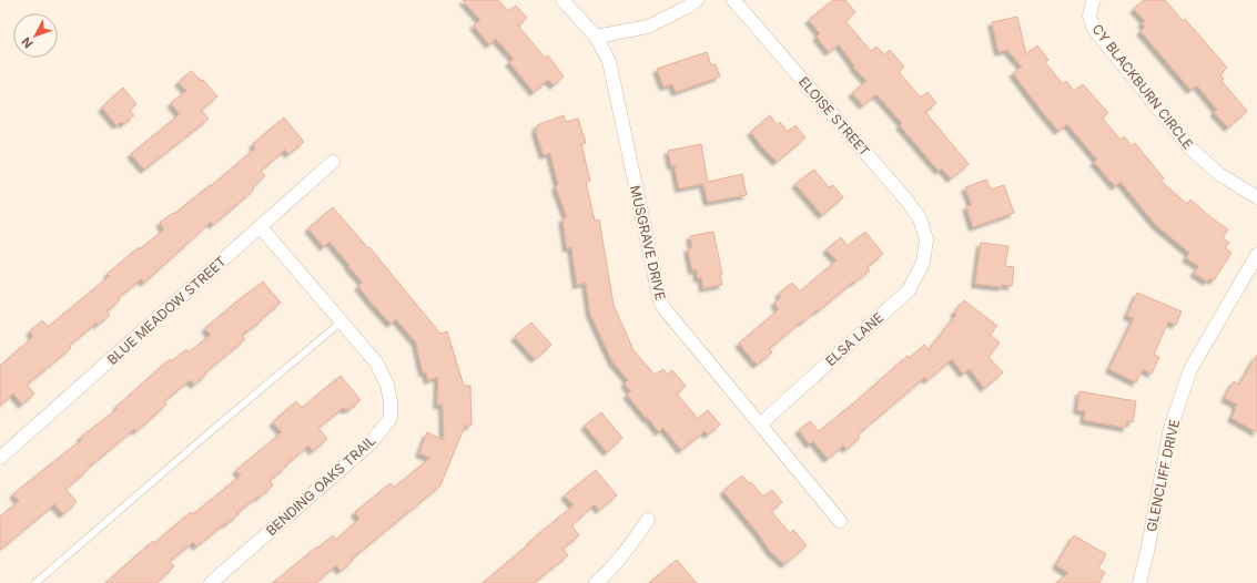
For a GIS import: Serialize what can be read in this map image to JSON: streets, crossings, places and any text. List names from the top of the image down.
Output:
{
  "streets": {
    "street": [
      "CY BLACKBURN CIRCLE",
      "ELOISE STREET",
      "MUSGRAVE DRIVE",
      "BLUE MEADOW STREET",
      "ELSA LANE",
      "GLENCLIFF DRIVE",
      "BENDING OAKS TRAIL"
    ]
  },
  "crossings": [
    ["ELOISE STREET", "ELSA LANE"],
    ["MUSGRAVE DRIVE", "ELSA LANE"],
    ["BLUE MEADOW STREET", "BENDING OAKS TRAIL"]
  ],
  "north": "bottom left"
}
